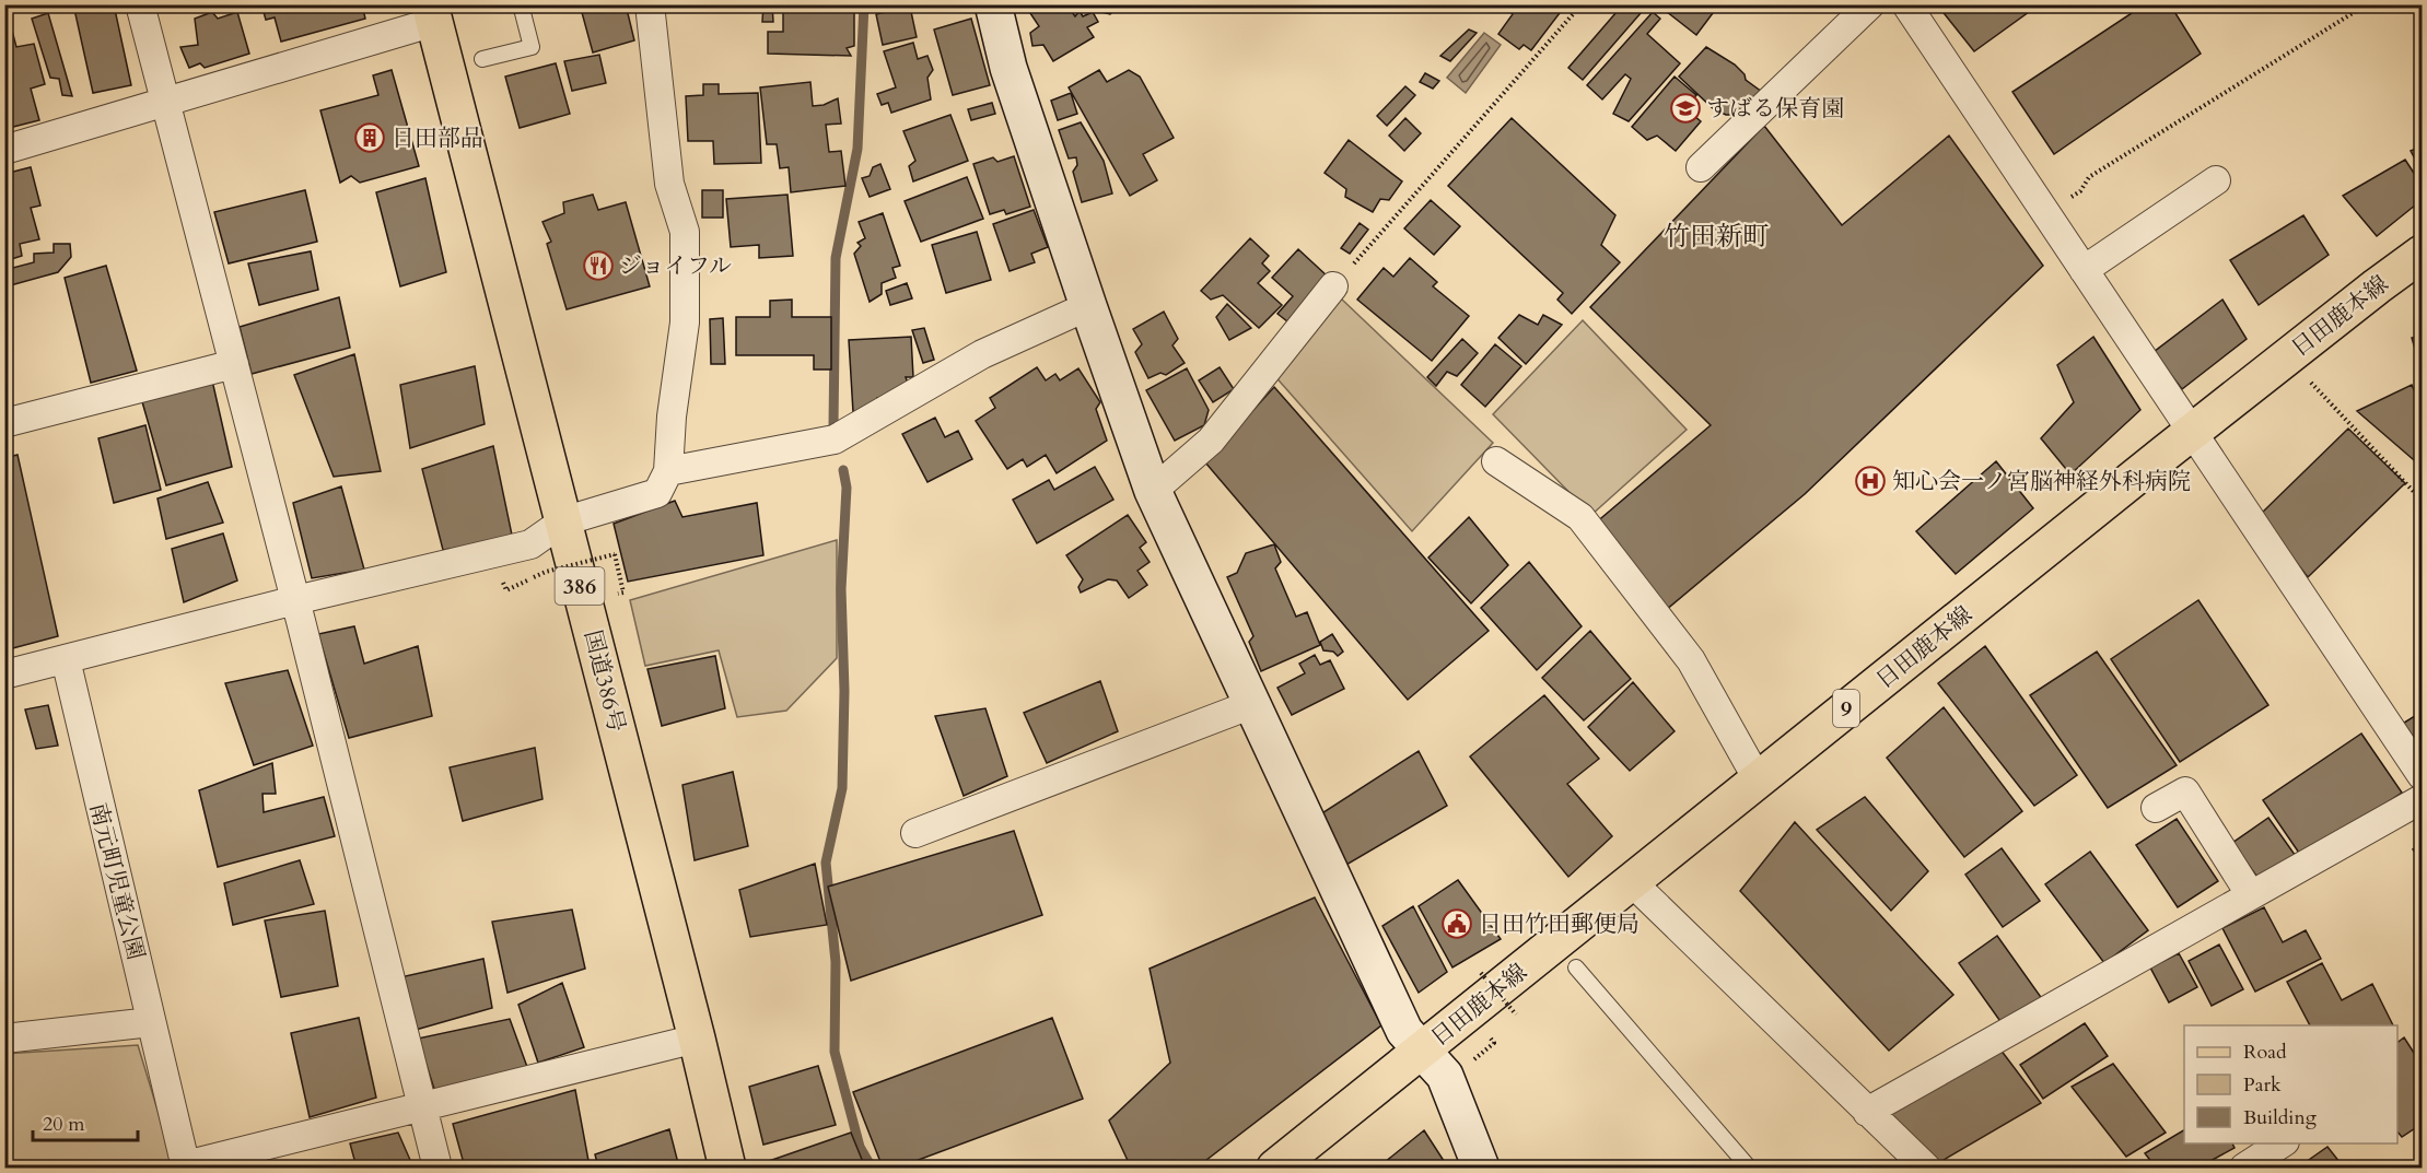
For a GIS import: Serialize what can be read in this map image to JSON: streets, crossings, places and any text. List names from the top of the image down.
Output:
{
  "streets": {
    "main road": [
      "日田鹿本線",
      "386",
      "国道386号",
      "9"
    ]
  },
  "districts": ["竹田新町"],
  "places": {
    "school or university": ["すばる保育園"],
    "building": ["日田部品"],
    "restaurant": ["ジョイフル"],
    "hospital": ["知心会一ノ宮脳神経外科病院"],
    "public building": ["日田竹田郵便局"]
  },
  "legend": ["Road", "Park", "Building"],
  "scale_bar": "20 m"
}
